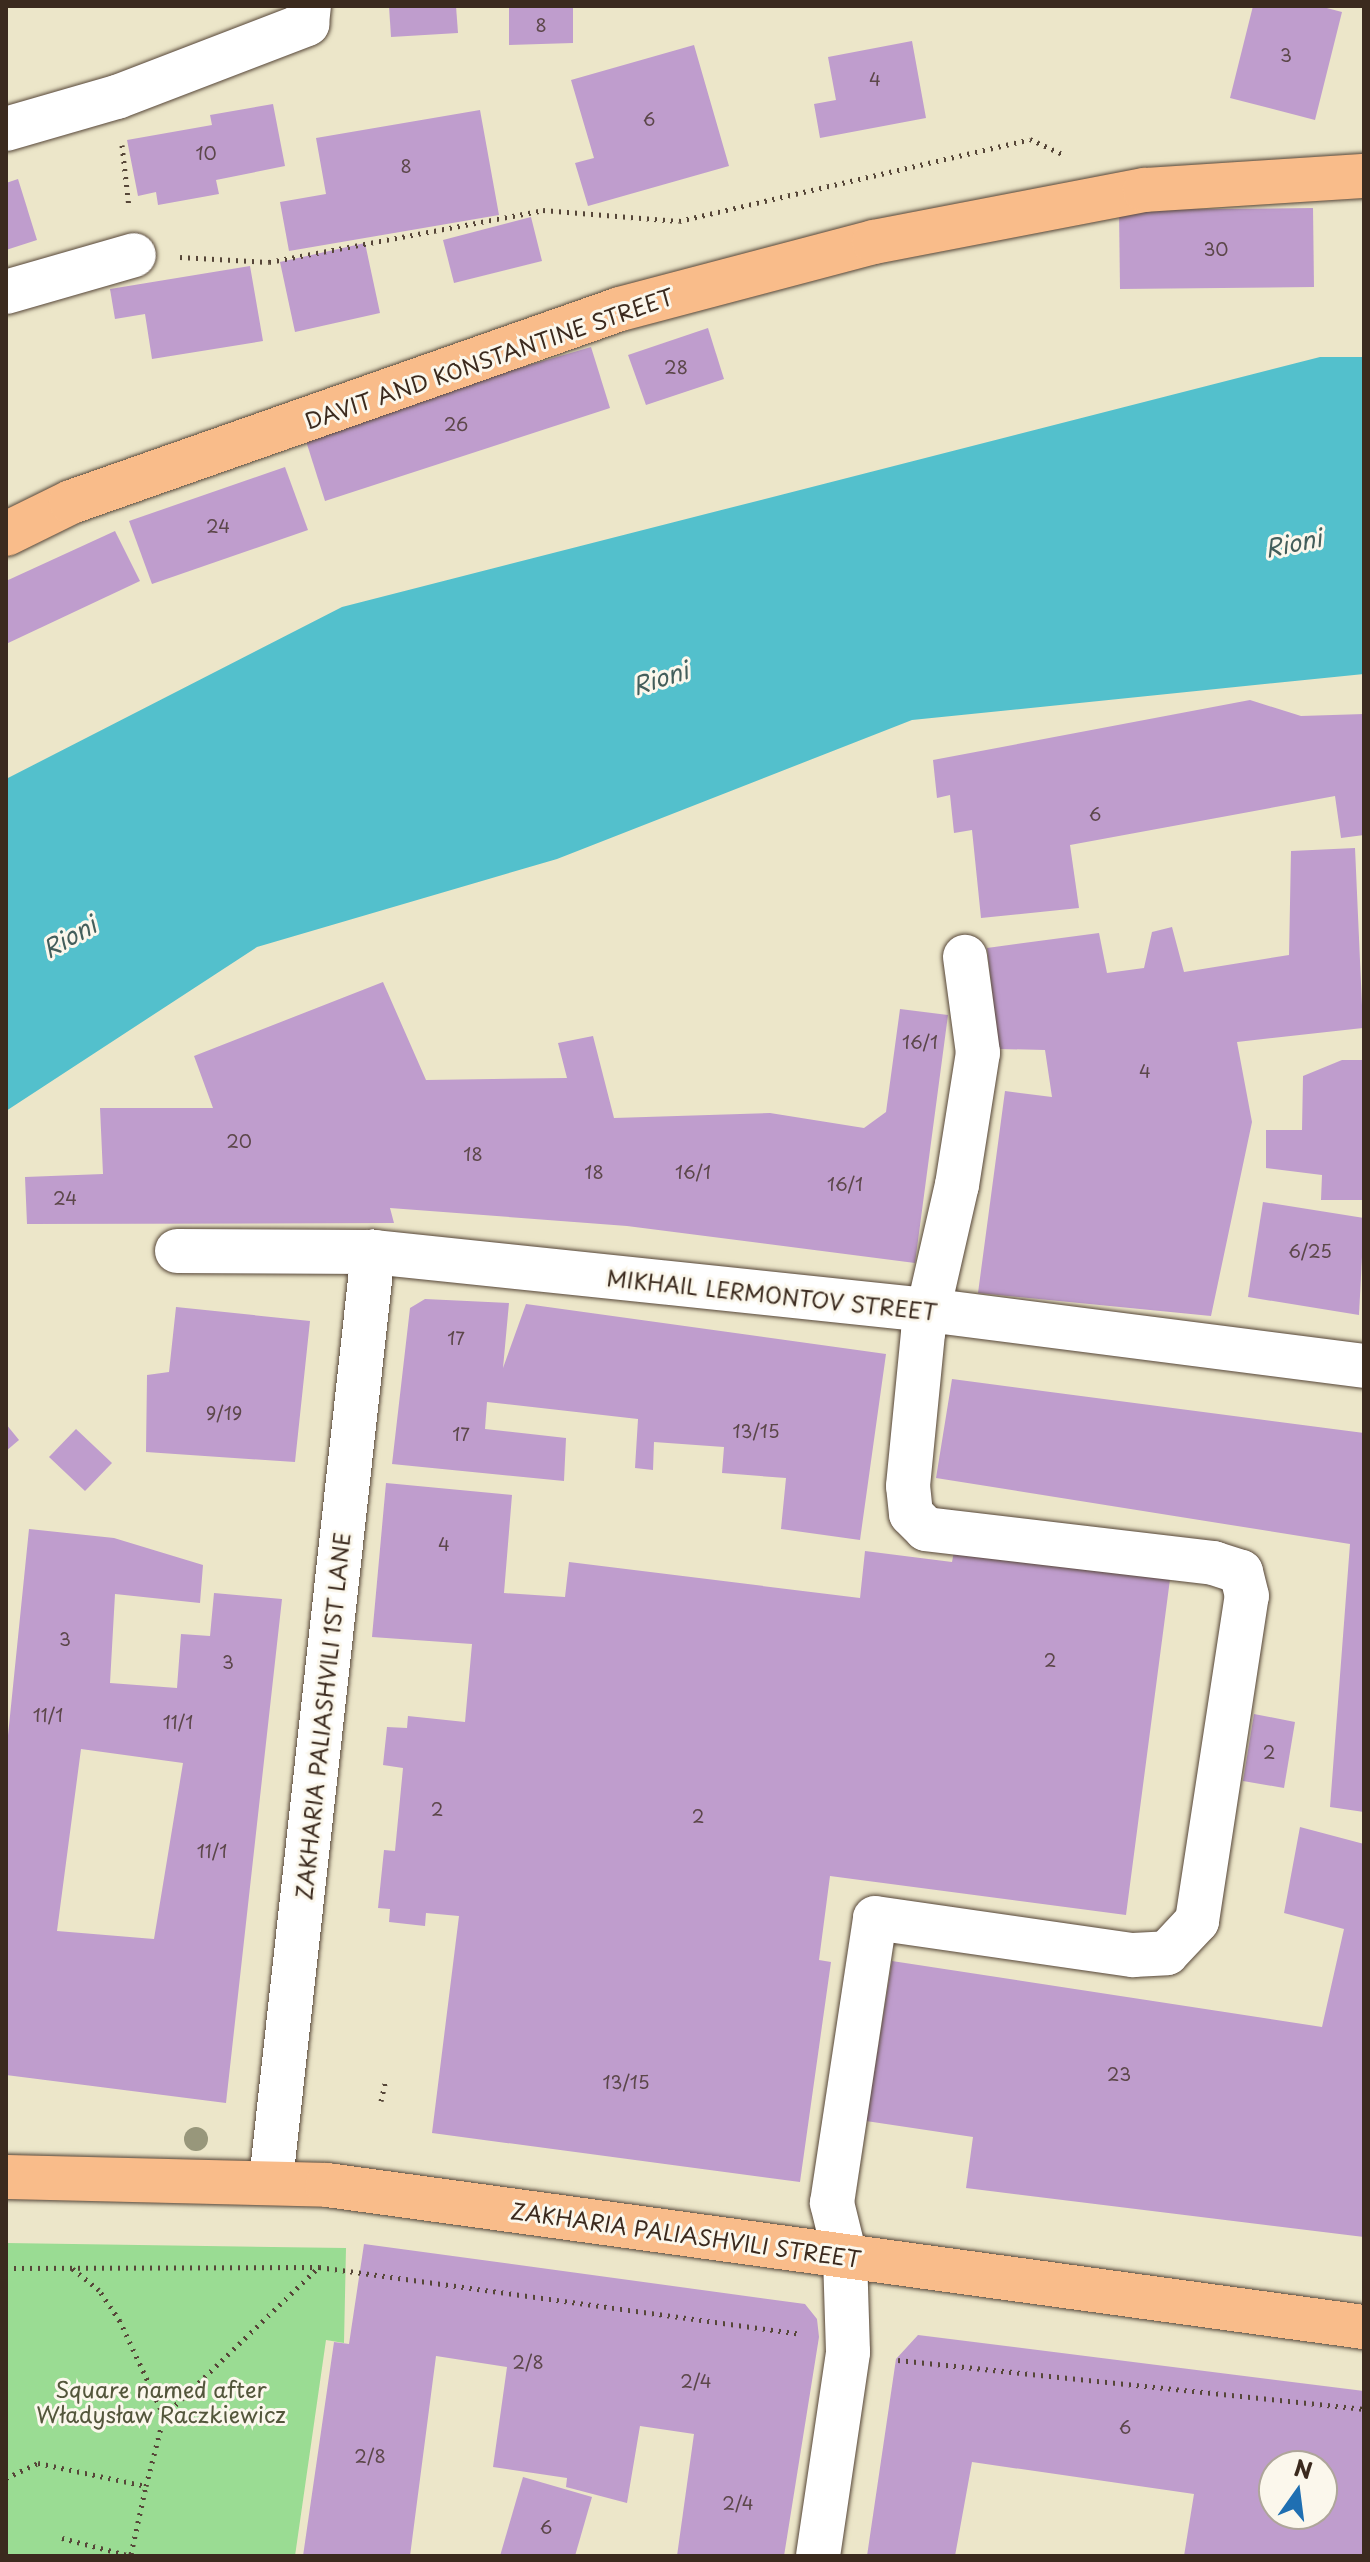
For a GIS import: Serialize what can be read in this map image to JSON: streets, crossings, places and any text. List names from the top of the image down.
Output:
{
  "streets": {
    "main road": ["DAVIT AND KONSTANTINE STREET", "ZAKHARIA PALIASHVILI STREET"],
    "street": ["MIKHAIL LERMONTOV STREET", "ZAKHARIA PALIASHVILI 1ST LANE"]
  },
  "crossings": [
    ["MIKHAIL LERMONTOV STREET", "ZAKHARIA PALIASHVILI 1ST LANE"],
    ["ZAKHARIA PALIASHVILI 1ST LANE", "ZAKHARIA PALIASHVILI STREET"]
  ],
  "water": ["Rioni"],
  "parks": ["Square named after Władysław Raczkiewicz"],
  "house_numbers": [
    "8",
    "3",
    "4",
    "6",
    "10",
    "8",
    "30",
    "28",
    "26",
    "24",
    "6",
    "16/1",
    "4",
    "20",
    "18",
    "18",
    "16/1",
    "16/1",
    "24",
    "6/25",
    "17",
    "9/19",
    "13/15",
    "17",
    "4",
    "3",
    "2",
    "3",
    "11/1",
    "11/1",
    "2",
    "2",
    "2",
    "11/1",
    "23",
    "13/15",
    "2/8",
    "2/4",
    "6",
    "2/8",
    "2/4",
    "6"
  ],
  "north": "top"
}
